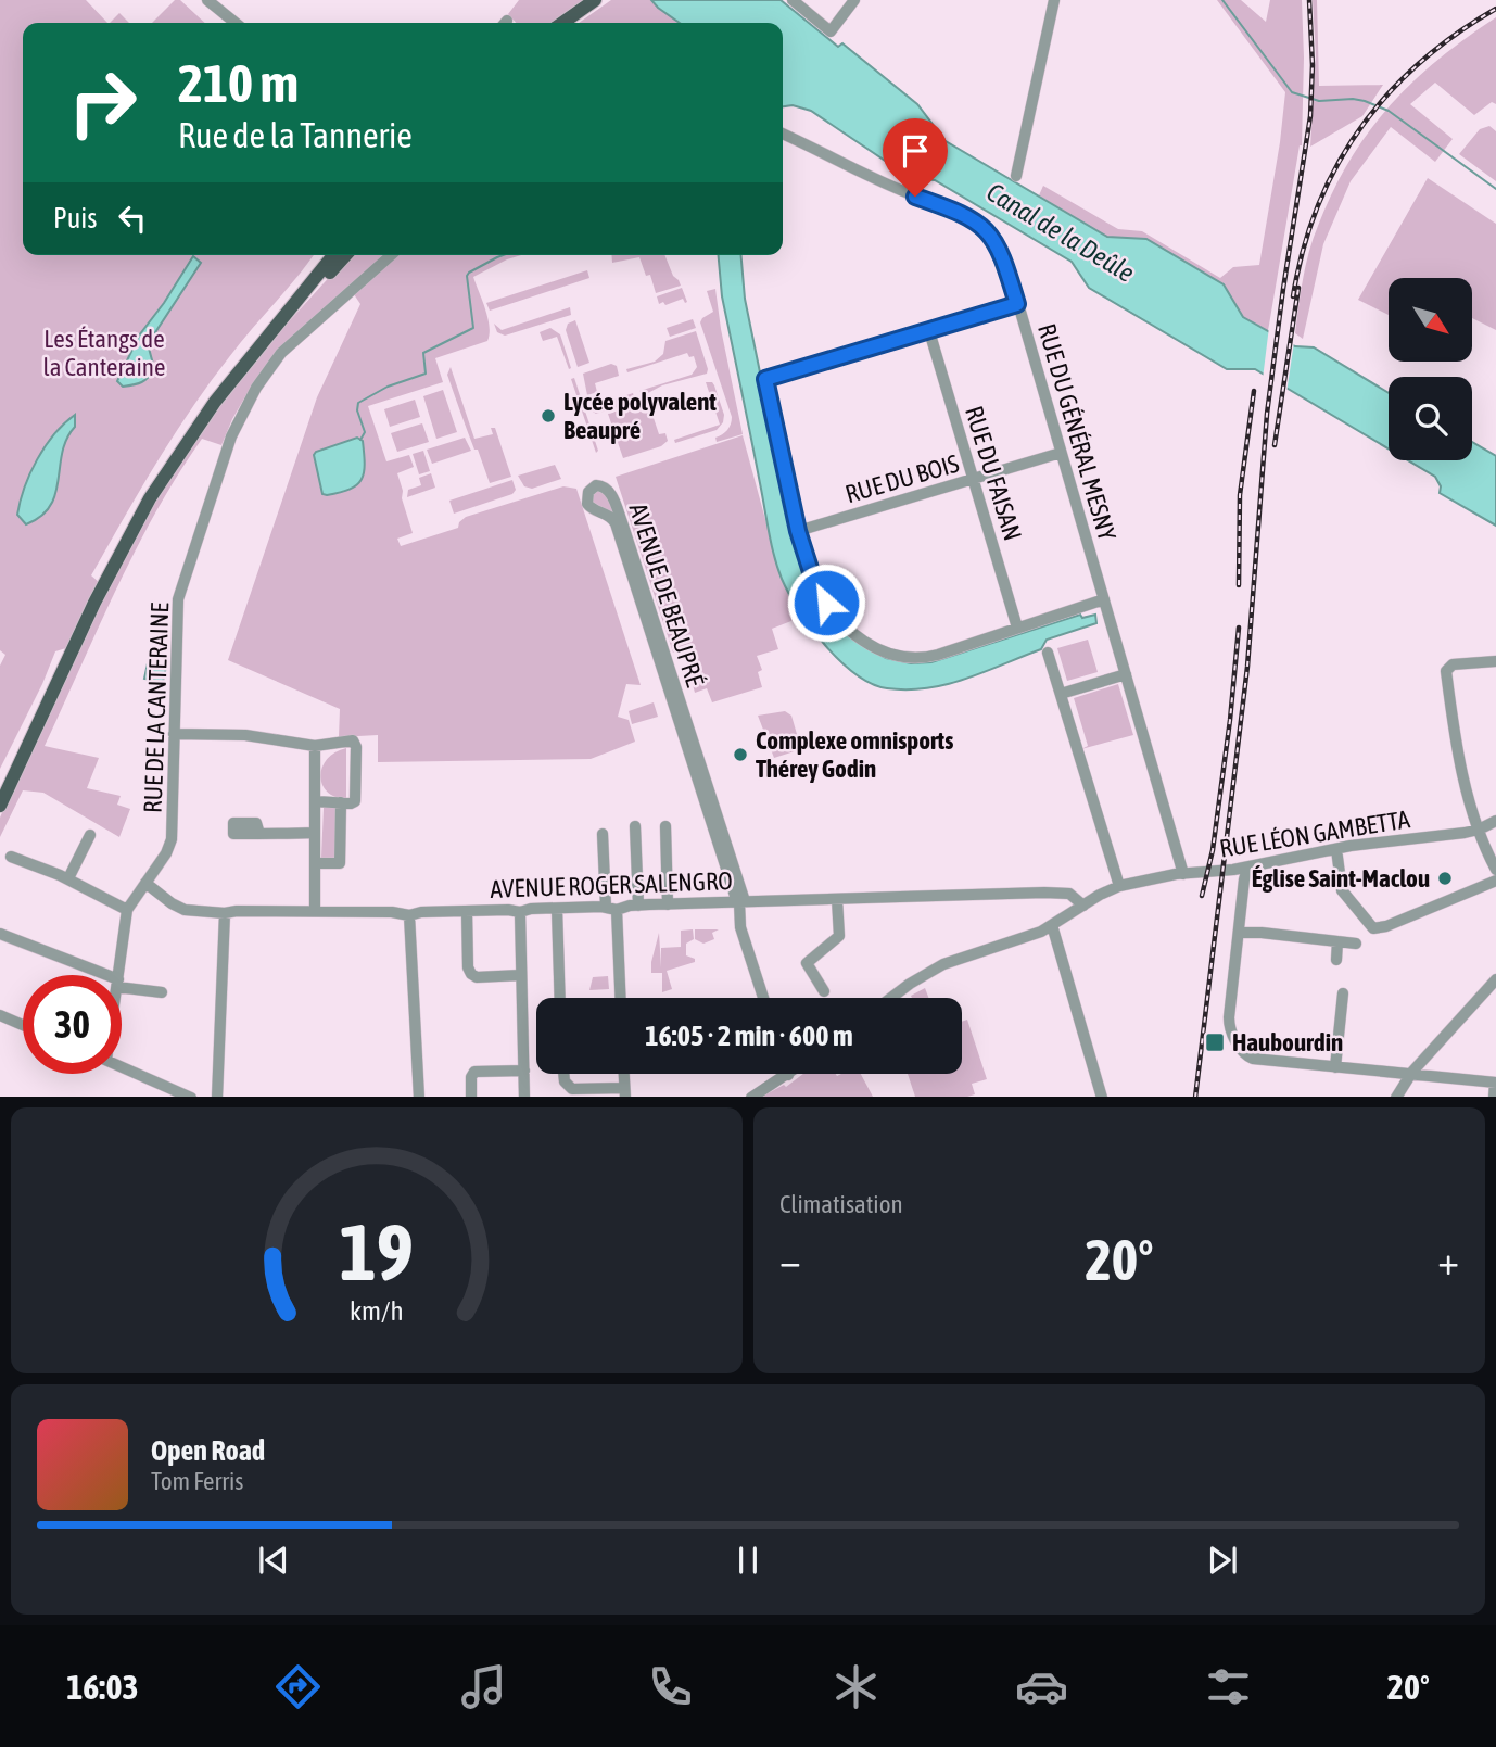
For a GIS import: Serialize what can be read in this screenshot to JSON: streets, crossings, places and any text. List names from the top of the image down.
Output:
{
  "streets": {
    "street": [
      "RUE DU GÉNÉRAL MESNY",
      "RUE DU FAISAN",
      "RUE DU BOIS",
      "AVENUE DE BEAUPRÉ",
      "RUE DE LA CANTERAINE",
      "RUE LÉON GAMBETTA",
      "AVENUE ROGER SALENGRO"
    ]
  },
  "crossings": [
    ["RUE DU GÉNÉRAL MESNY", "RUE DU BOIS"],
    ["RUE DU GÉNÉRAL MESNY", "RUE LÉON GAMBETTA"],
    ["RUE DU FAISAN", "RUE DU BOIS"],
    ["AVENUE DE BEAUPRÉ", "AVENUE ROGER SALENGRO"],
    ["RUE DE LA CANTERAINE", "AVENUE ROGER SALENGRO"]
  ],
  "water": ["Canal de la Deûle"],
  "parks": ["Les Étangs de la Canteraine"],
  "places": {
    "other": ["Lycée polyvalent Beaupré", "Complexe omnisports Thérey Godin", "Église Saint-Maclou"],
    "transit": ["Haubourdin"]
  },
  "north": "bottom right",
  "page": {
    "turn": ["210 m", "Rue de la Tannerie"],
    "then": "Puis",
    "limit": "30",
    "trip": "16:05 · 2 min · 600 m",
    "tile": "Climatisation",
    "heat": ["−", "20°", "+"],
    "song": ["Open Road", "Tom Ferris"],
    "tabs": ["16:03", "20°"],
    "gauge": ["19", "km/h"]
  }
}
